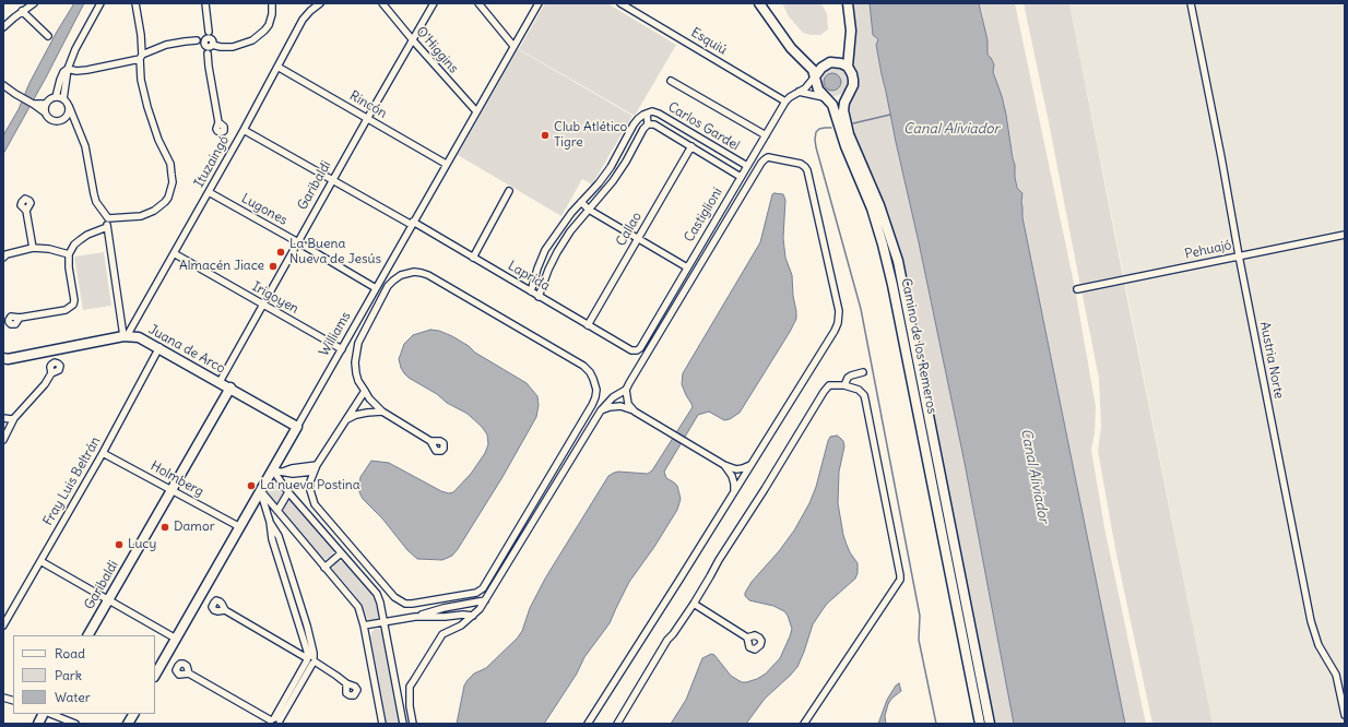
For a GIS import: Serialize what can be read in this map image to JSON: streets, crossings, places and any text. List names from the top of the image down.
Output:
{
  "streets": {
    "main road": [
      "Garibaldi",
      "Williams",
      "Camino de los Remeros",
      "Juana de Arco"
    ],
    "street": [
      "Esquiú",
      "O'Higgins",
      "Rincón",
      "Carlos Gardel",
      "Ituzaingó",
      "Lugones",
      "Castiglioni",
      "Callao",
      "Pehuajó",
      "Laprida",
      "Irigoyen",
      "Austria Norte",
      "Holmberg",
      "Fray Luis Beltrán"
    ]
  },
  "crossings": [
    ["Esquiú", "Castiglioni"],
    ["O'Higgins", "Garibaldi"],
    ["O'Higgins", "Williams"],
    ["Rincón", "Ituzaingó"],
    ["Rincón", "Garibaldi"],
    ["Rincón", "Williams"],
    ["Carlos Gardel", "Castiglioni"],
    ["Carlos Gardel", "Callao"],
    ["Ituzaingó", "Lugones"],
    ["Ituzaingó", "Laprida"],
    ["Ituzaingó", "Irigoyen"],
    ["Ituzaingó", "Juana de Arco"],
    ["Garibaldi", "Lugones"],
    ["Garibaldi", "Laprida"],
    ["Garibaldi", "Irigoyen"],
    ["Garibaldi", "Juana de Arco"],
    ["Garibaldi", "Holmberg"],
    ["Lugones", "Williams"],
    ["Castiglioni", "Laprida"],
    ["Castiglioni", "Camino de los Remeros"],
    ["Callao", "Laprida"],
    ["Pehuajó", "Austria Norte"],
    ["Laprida", "Williams"],
    ["Irigoyen", "Williams"],
    ["Williams", "Juana de Arco"],
    ["Williams", "Holmberg"],
    ["Juana de Arco", "Fray Luis Beltrán"],
    ["Holmberg", "Fray Luis Beltrán"]
  ],
  "water": ["Canal Aliviador"],
  "places": [
    "Club Atlético Tigre",
    "La Buena Nueva de Jesús",
    "Almacén Jiace",
    "La nueva Postina",
    "Damor",
    "Lucy"
  ],
  "legend": ["Road", "Park", "Water"]
}
